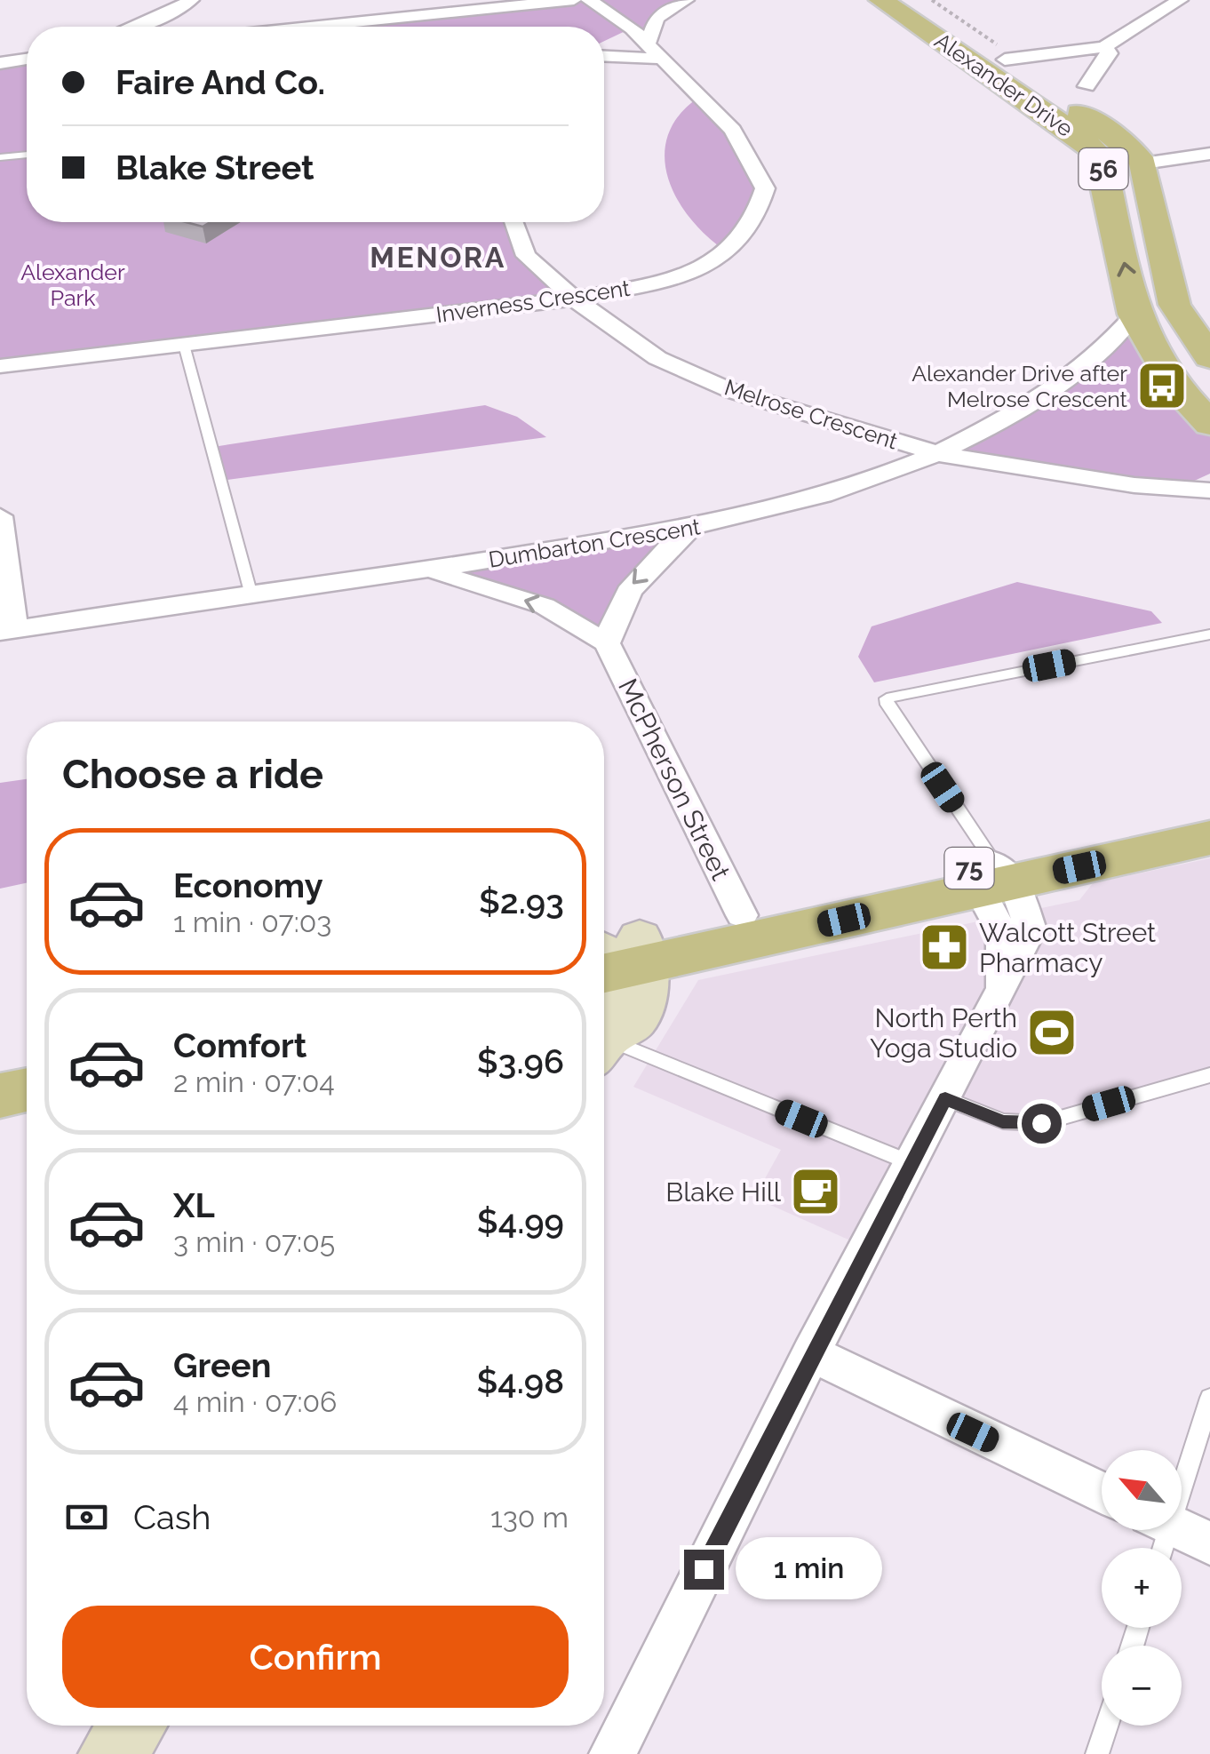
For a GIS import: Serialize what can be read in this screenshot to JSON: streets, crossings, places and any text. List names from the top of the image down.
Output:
{
  "streets": {
    "main road": ["Alexander Drive", "56", "75"],
    "street": [
      "Inverness Crescent",
      "Melrose Crescent",
      "Dumbarton Crescent",
      "McPherson Street"
    ]
  },
  "crossings": [
    ["Alexander Drive", "56"],
    ["Alexander Drive", "Dumbarton Crescent"],
    ["Inverness Crescent", "Melrose Crescent"],
    ["Melrose Crescent", "Dumbarton Crescent"],
    ["McPherson Street", "75"]
  ],
  "districts": ["MENORA"],
  "parks": ["Alexander Park"],
  "places": {
    "bus stop": ["Alexander Drive after Melrose Crescent"],
    "pharmacy": ["Walcott Street Pharmacy"],
    "sports": ["North Perth Yoga Studio"],
    "cafe": ["Blake Hill"]
  },
  "north": "top left",
  "page": {
    "banner": ["Faire And Co.", "Blake Street"],
    "heading": "Choose a ride",
    "list": [
      {
        "name": "Economy",
        "note": "1 min · 07:03",
        "value": "$2.93"
      },
      {
        "name": "Comfort",
        "note": "2 min · 07:04",
        "value": "$3.96"
      },
      {
        "name": "XL",
        "note": "3 min · 07:05",
        "value": "$4.99"
      },
      {
        "name": "Green",
        "note": "4 min · 07:06",
        "value": "$4.98"
      }
    ],
    "map_buttons": ["+", "−"],
    "pay": ["Cash", "130 m"],
    "bubble": "1 min",
    "buttons": "Confirm"
  }
}
